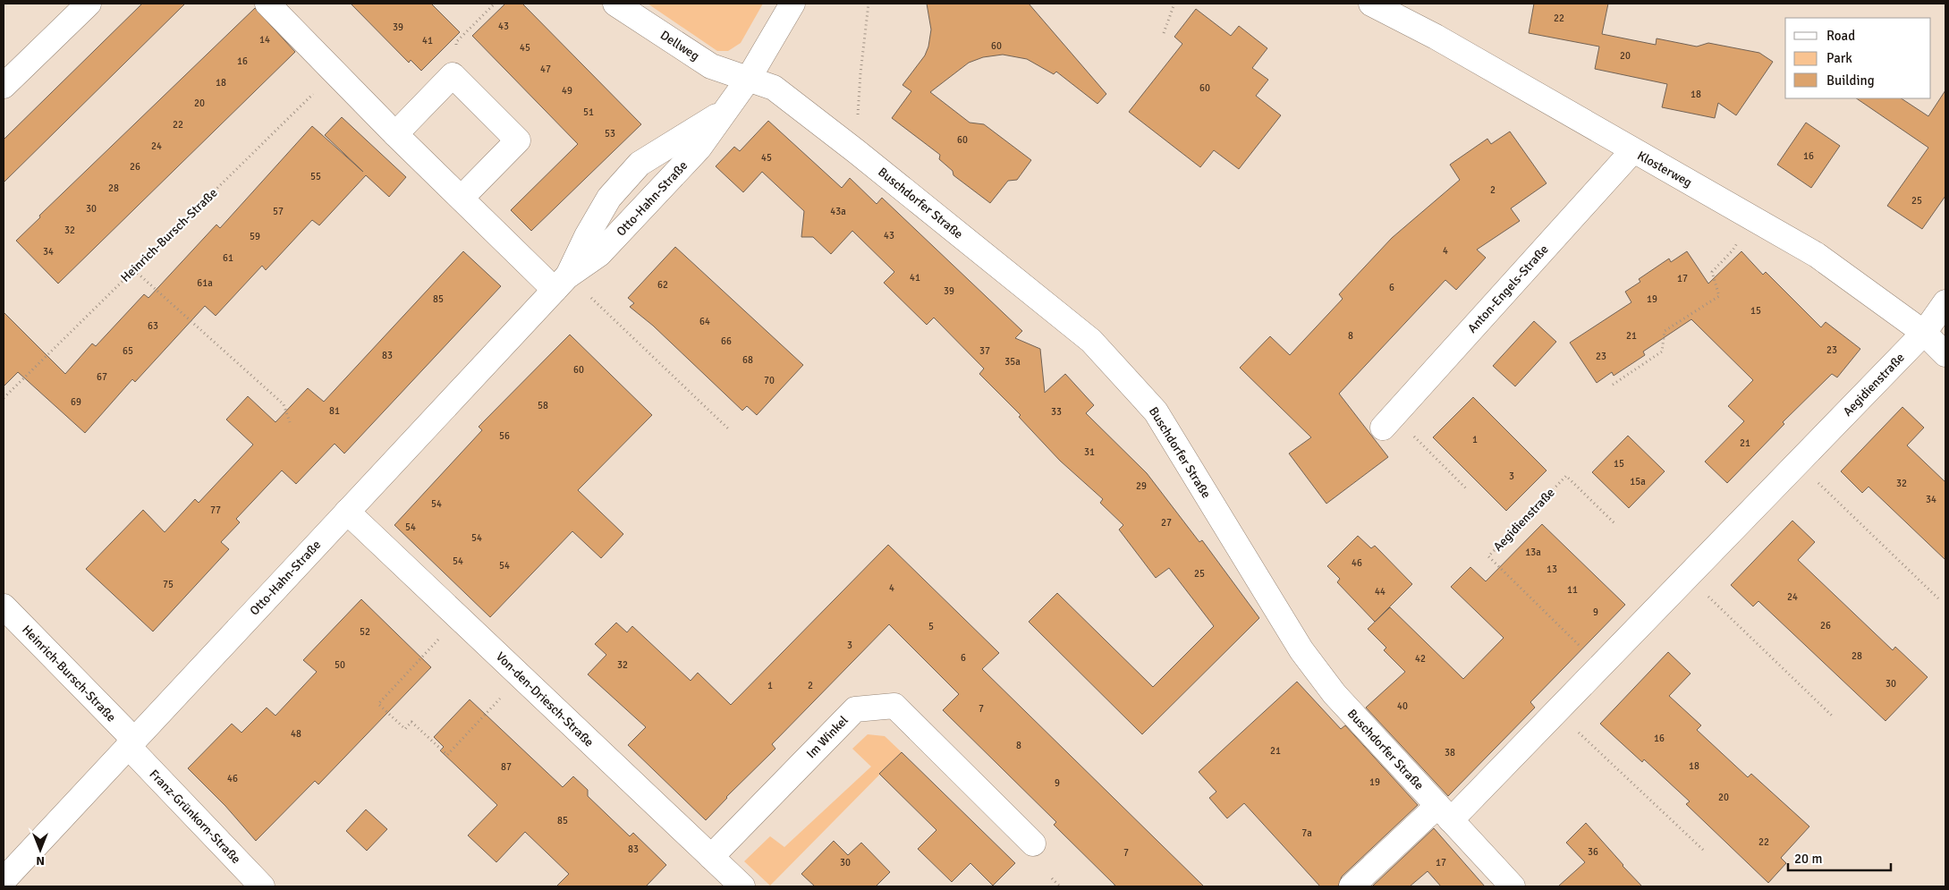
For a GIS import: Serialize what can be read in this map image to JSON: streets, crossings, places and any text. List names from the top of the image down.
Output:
{
  "streets": {
    "street": [
      "Dellweg",
      "Klosterweg",
      "Otto-Hahn-Straße",
      "Buschdorfer Straße",
      "Heinrich-Bursch-Straße",
      "Anton-Engels-Straße",
      "Aegidienstraße",
      "Von-den-Driesch-Straße",
      "Im Winkel",
      "Franz-Grünkorn-Straße"
    ]
  },
  "crossings": [
    ["Dellweg", "Otto-Hahn-Straße"],
    ["Dellweg", "Buschdorfer Straße"],
    ["Klosterweg", "Anton-Engels-Straße"],
    ["Klosterweg", "Aegidienstraße"],
    ["Otto-Hahn-Straße", "Buschdorfer Straße"],
    ["Otto-Hahn-Straße", "Heinrich-Bursch-Straße"],
    ["Otto-Hahn-Straße", "Von-den-Driesch-Straße"],
    ["Otto-Hahn-Straße", "Franz-Grünkorn-Straße"],
    ["Buschdorfer Straße", "Aegidienstraße"],
    ["Heinrich-Bursch-Straße", "Franz-Grünkorn-Straße"],
    ["Von-den-Driesch-Straße", "Im Winkel"]
  ],
  "house_numbers": [
    "22",
    "43",
    "39",
    "14",
    "41",
    "60",
    "45",
    "20",
    "16",
    "47",
    "18",
    "60",
    "49",
    "18",
    "20",
    "51",
    "22",
    "53",
    "60",
    "24",
    "16",
    "45",
    "26",
    "55",
    "28",
    "2",
    "25",
    "30",
    "57",
    "43a",
    "32",
    "43",
    "59",
    "4",
    "34",
    "61",
    "41",
    "17",
    "61a",
    "62",
    "6",
    "39",
    "85",
    "19",
    "15",
    "64",
    "63",
    "8",
    "21",
    "66",
    "23",
    "65",
    "37",
    "83",
    "23",
    "68",
    "35a",
    "60",
    "67",
    "70",
    "69",
    "58",
    "81",
    "33",
    "56",
    "1",
    "21",
    "31",
    "15",
    "3",
    "15a",
    "32",
    "29",
    "34",
    "54",
    "77",
    "27",
    "54",
    "54",
    "13a",
    "54",
    "46",
    "54",
    "13",
    "25",
    "75",
    "4",
    "11",
    "44",
    "24",
    "9",
    "26",
    "5",
    "52",
    "3",
    "28",
    "6",
    "42",
    "50",
    "32",
    "30",
    "1",
    "2",
    "40",
    "7",
    "48",
    "16",
    "8",
    "21",
    "38",
    "18",
    "87",
    "46",
    "19",
    "9",
    "20",
    "85",
    "7a",
    "22",
    "83",
    "36",
    "7",
    "30",
    "17"
  ],
  "legend": ["Road", "Park", "Building"],
  "scale_bar": "20 m",
  "north": "bottom"
}
